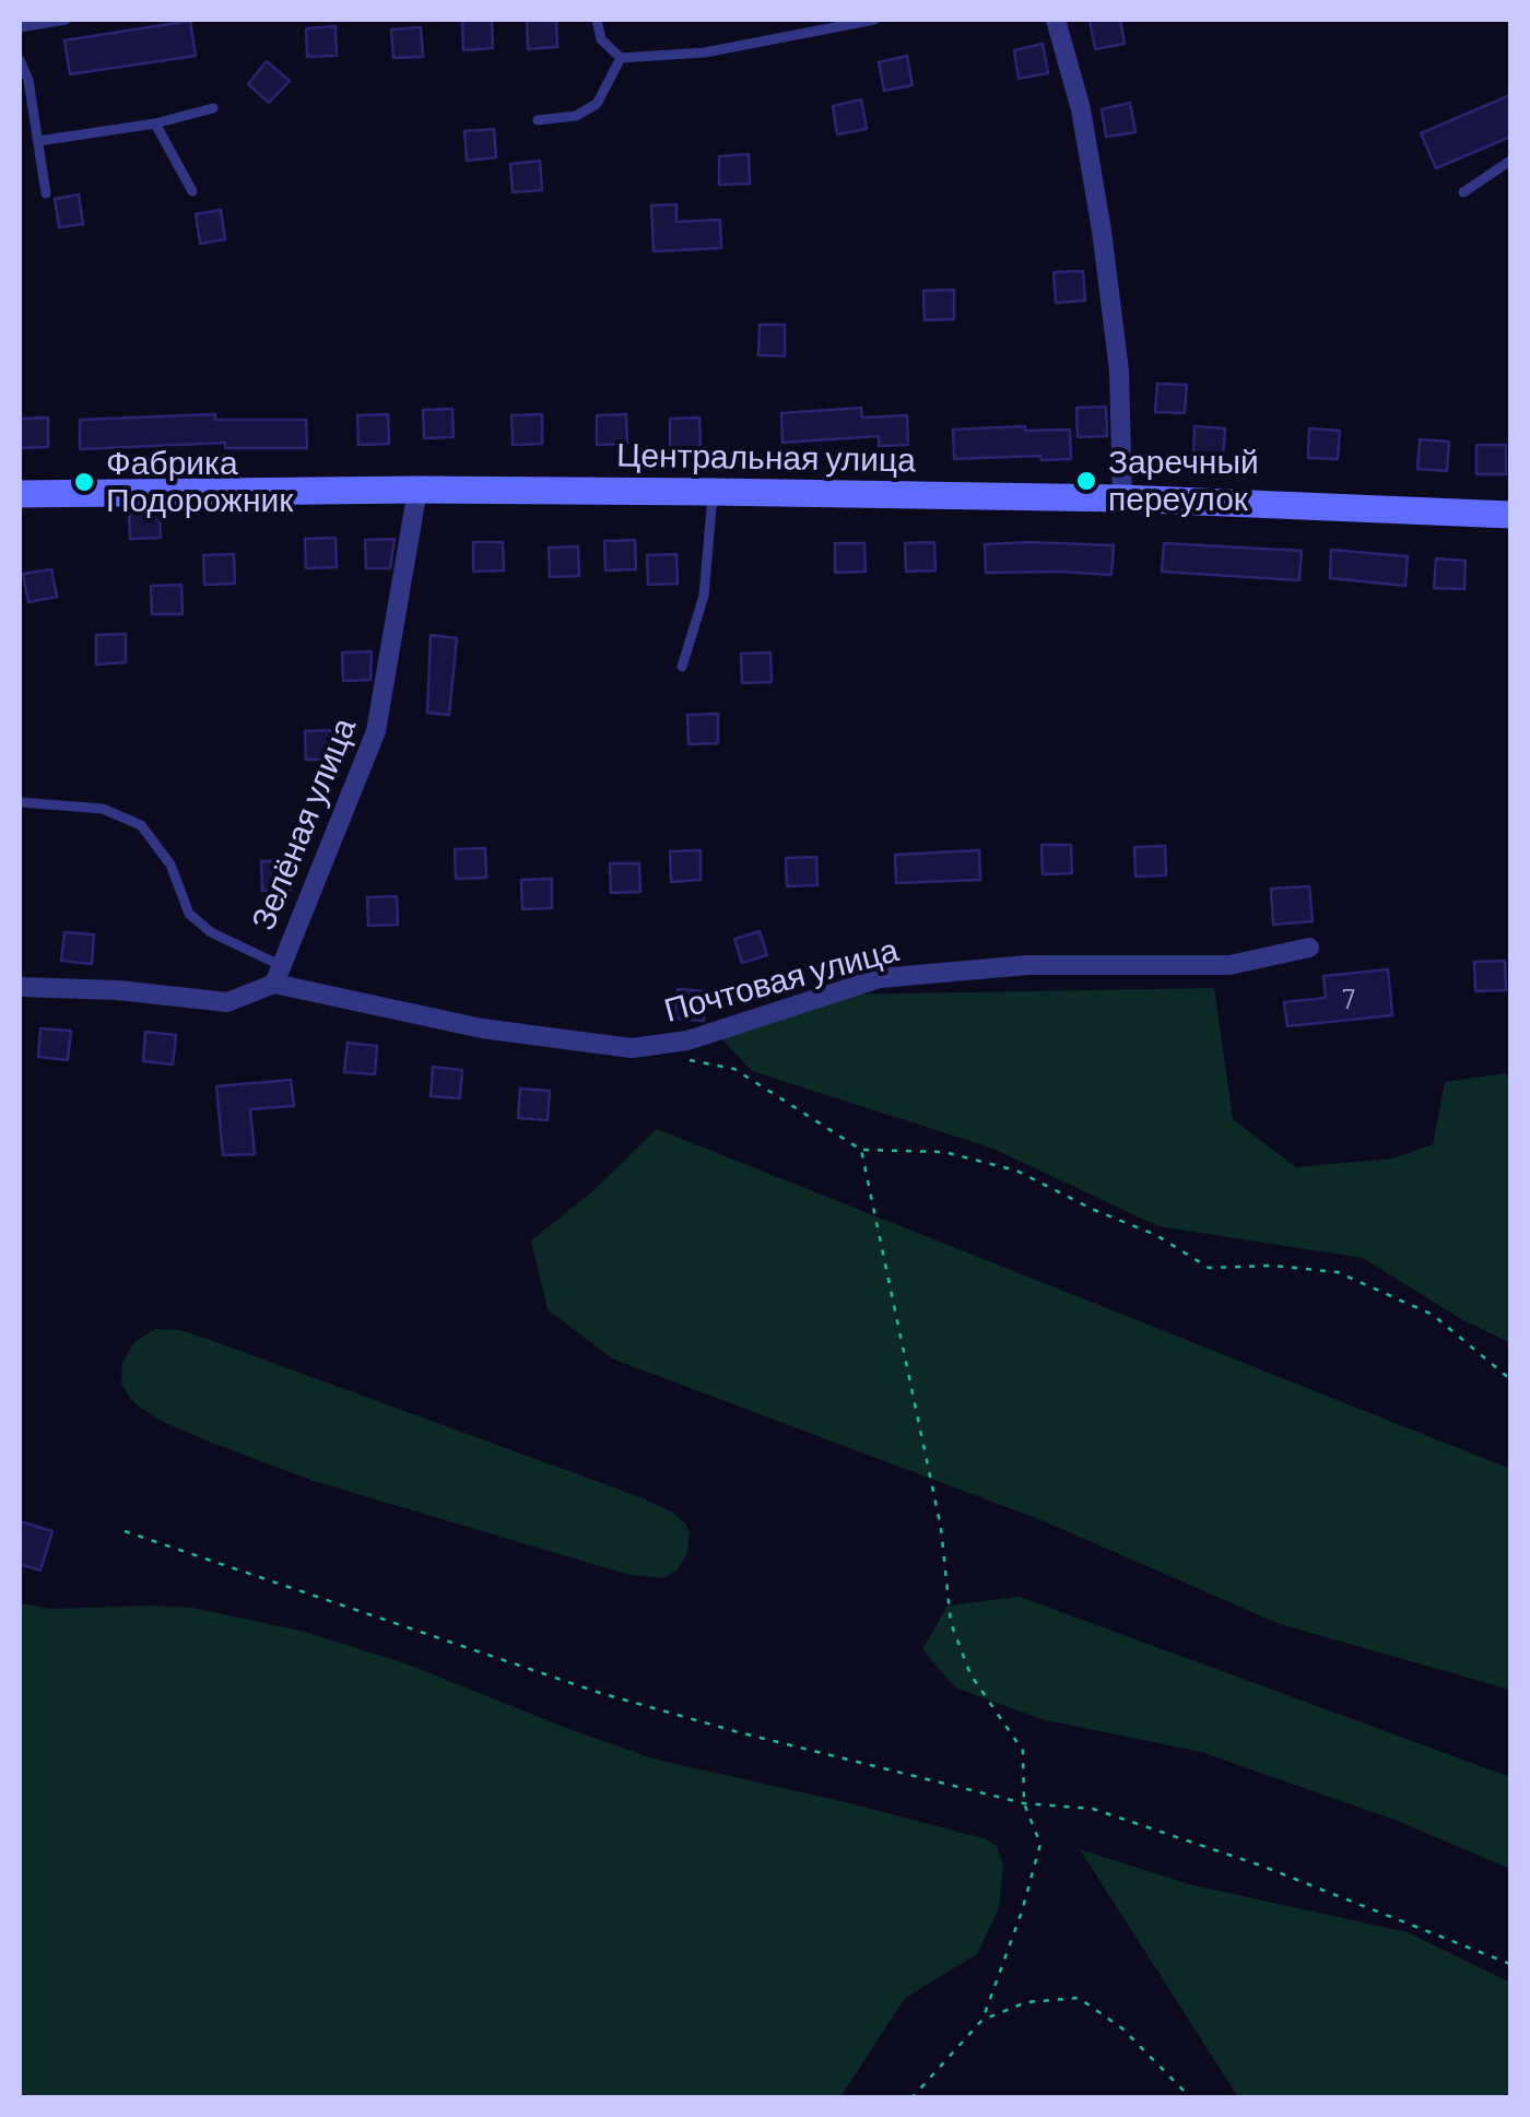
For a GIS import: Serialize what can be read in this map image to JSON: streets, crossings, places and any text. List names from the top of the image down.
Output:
{
  "streets": {
    "street": ["Центральная улица", "Зелёная улица", "Почтовая улица"]
  },
  "crossings": [
    ["Центральная улица", "Зелёная улица"],
    ["Зелёная улица", "Почтовая улица"]
  ],
  "places": ["Заречный переулок", "Фабрика Подорожник"],
  "house_numbers": ["7"]
}
